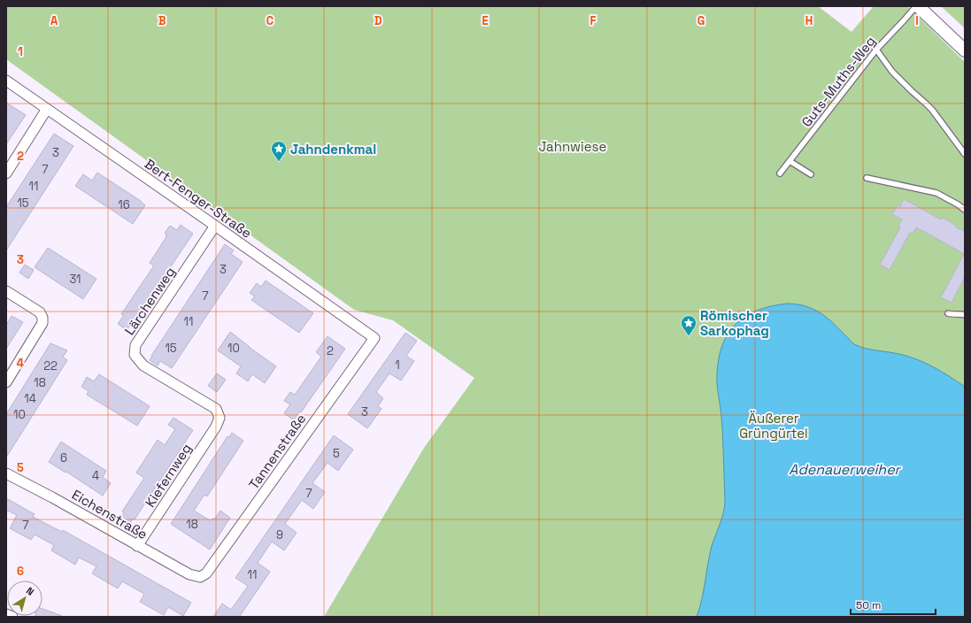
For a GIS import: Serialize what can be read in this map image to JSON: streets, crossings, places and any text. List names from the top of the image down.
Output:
{
  "streets": {
    "street": [
      "Bert-Fenger-Straße",
      "Lärchenweg",
      "Tannenstraße",
      "Kiefernweg",
      "Eichenstraße"
    ],
    "lane": ["Guts-Muths-Weg"]
  },
  "crossings": [
    ["Bert-Fenger-Straße", "Lärchenweg"],
    ["Bert-Fenger-Straße", "Tannenstraße"],
    ["Lärchenweg", "Kiefernweg"],
    ["Tannenstraße", "Eichenstraße"],
    ["Kiefernweg", "Eichenstraße"]
  ],
  "water": ["Adenauerweiher"],
  "parks": ["Jahnwiese", "Äußerer Grüngürtel"],
  "places": {
    "place": ["Jahndenkmal", "Römischer Sarkophag"]
  },
  "house_numbers": [
    "3",
    "7",
    "11",
    "15",
    "16",
    "3",
    "31",
    "7",
    "11",
    "15",
    "10",
    "2",
    "1",
    "22",
    "18",
    "14",
    "3",
    "10",
    "5",
    "6",
    "4",
    "7",
    "18",
    "7",
    "9",
    "11"
  ],
  "scale_bar": "50 m",
  "north": "top right",
  "grid": {
    "columns": [
      "A",
      "B",
      "C",
      "D",
      "E",
      "F",
      "G",
      "H",
      "I"
    ],
    "rows": [
      "1",
      "2",
      "3",
      "4",
      "5",
      "6"
    ]
  }
}
